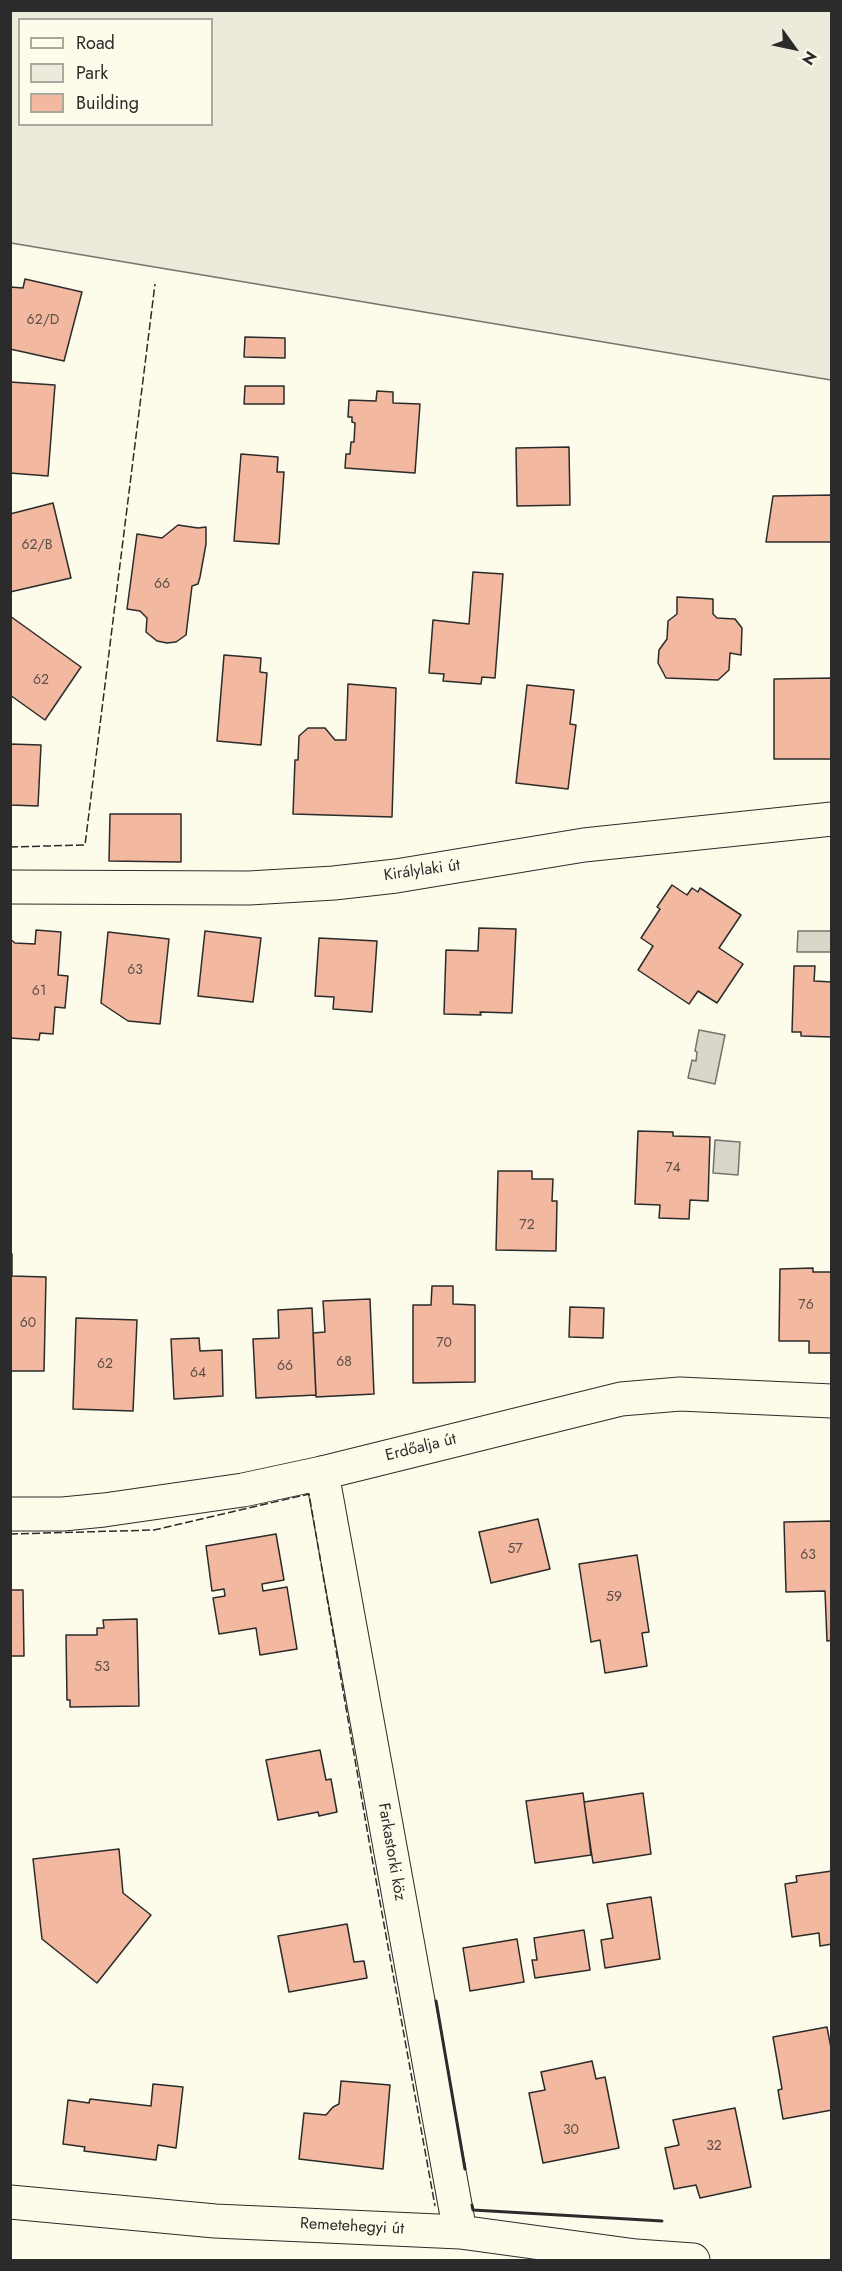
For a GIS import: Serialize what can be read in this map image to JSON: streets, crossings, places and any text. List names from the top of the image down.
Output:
{
  "streets": {
    "street": [
      "Királylaki út",
      "Erdőalja út",
      "Farkastorki köz",
      "Remetehegyi út"
    ]
  },
  "crossings": [
    ["Erdőalja út", "Farkastorki köz"],
    ["Farkastorki köz", "Remetehegyi út"]
  ],
  "house_numbers": [
    "62/D",
    "62/B",
    "66",
    "62",
    "63",
    "61",
    "74",
    "72",
    "76",
    "60",
    "70",
    "68",
    "62",
    "66",
    "64",
    "57",
    "63",
    "59",
    "53",
    "30",
    "32"
  ],
  "legend": ["Road", "Park", "Building"],
  "north": "bottom right"
}
